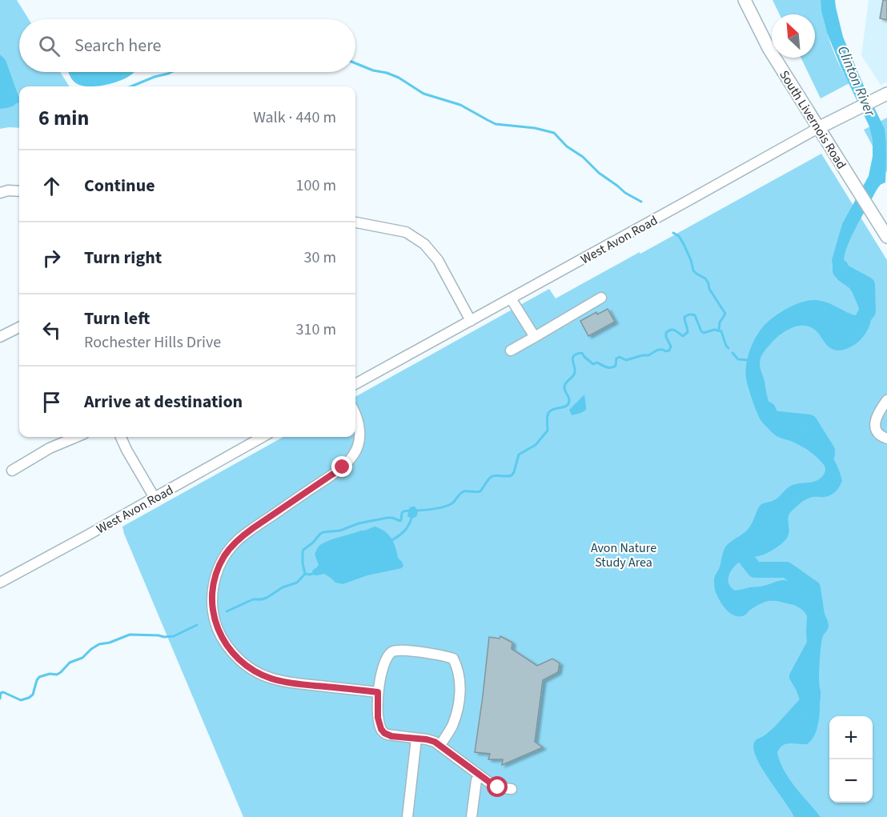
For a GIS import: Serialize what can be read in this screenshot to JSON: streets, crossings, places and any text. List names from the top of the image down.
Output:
{
  "streets": {
    "main road": ["South Livernois Road", "West Avon Road"]
  },
  "crossings": [
    ["South Livernois Road", "West Avon Road"]
  ],
  "water": ["Clinton River"],
  "parks": ["Avon Nature Study Area"],
  "north": "top left",
  "page": {
    "search": "Search here",
    "heading": ["6 min", "Walk · 440 m"],
    "list": [
      ["Continue", "100 m"],
      ["Turn right", "30 m"],
      ["Turn left", "Rochester Hills Drive", "310 m"],
      "Arrive at destination"
    ],
    "map_buttons": ["+", "−"]
  }
}
